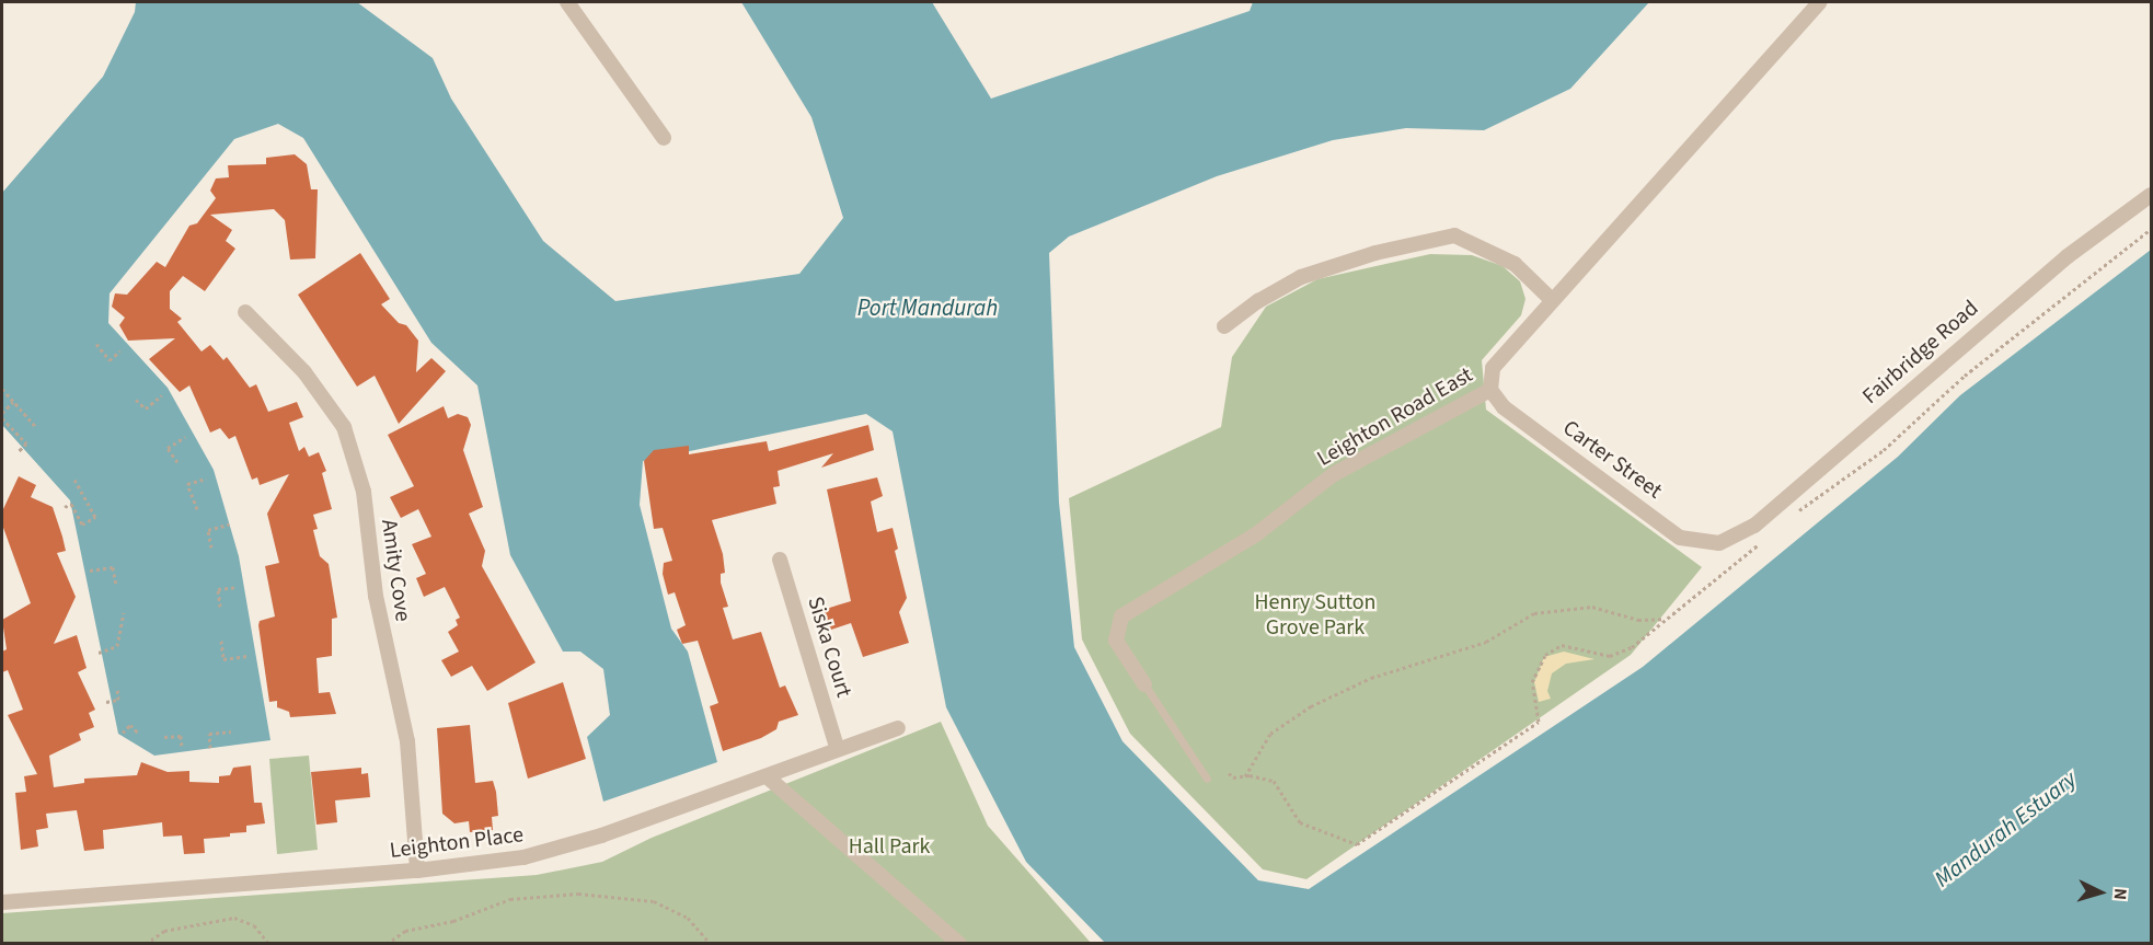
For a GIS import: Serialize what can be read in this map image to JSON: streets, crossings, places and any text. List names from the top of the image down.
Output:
{
  "streets": {
    "street": [
      "Fairbridge Road",
      "Leighton Road East",
      "Carter Street",
      "Amity Cove",
      "Siska Court",
      "Leighton Place"
    ]
  },
  "crossings": [
    ["Fairbridge Road", "Carter Street"],
    ["Leighton Road East", "Carter Street"],
    ["Amity Cove", "Leighton Place"],
    ["Siska Court", "Leighton Place"]
  ],
  "water": ["Port Mandurah", "Mandurah Estuary"],
  "parks": ["Henry Sutton Grove Park", "Hall Park"],
  "north": "right"
}
